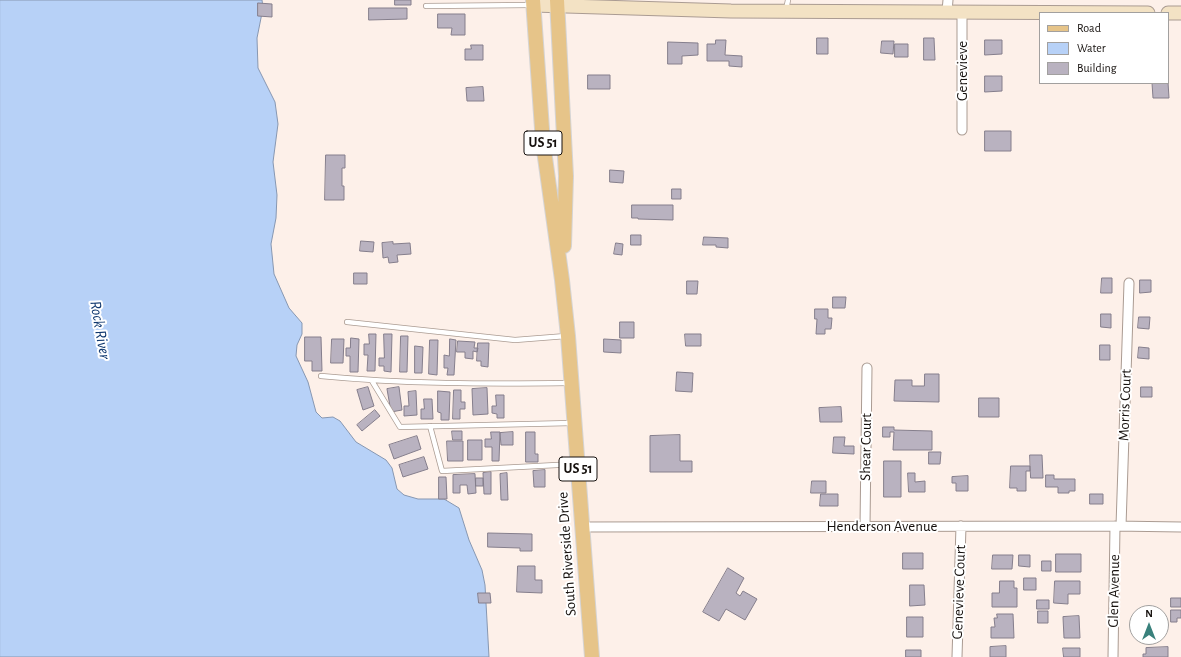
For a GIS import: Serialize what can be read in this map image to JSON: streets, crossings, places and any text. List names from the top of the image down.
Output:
{
  "streets": {
    "main road": ["US 51", "South Riverside Drive"],
    "street": [
      "Genevieve",
      "Morris Court",
      "Shear Court",
      "Henderson Avenue",
      "Glen Avenue",
      "Genevieve Court"
    ]
  },
  "crossings": [
    ["Morris Court", "Henderson Avenue"],
    ["Morris Court", "Glen Avenue"],
    ["Shear Court", "Henderson Avenue"],
    ["Henderson Avenue", "South Riverside Drive"],
    ["Henderson Avenue", "Glen Avenue"],
    ["Henderson Avenue", "Genevieve Court"]
  ],
  "water": ["Rock River"],
  "legend": ["Road", "Water", "Building"],
  "north": "top"
}
